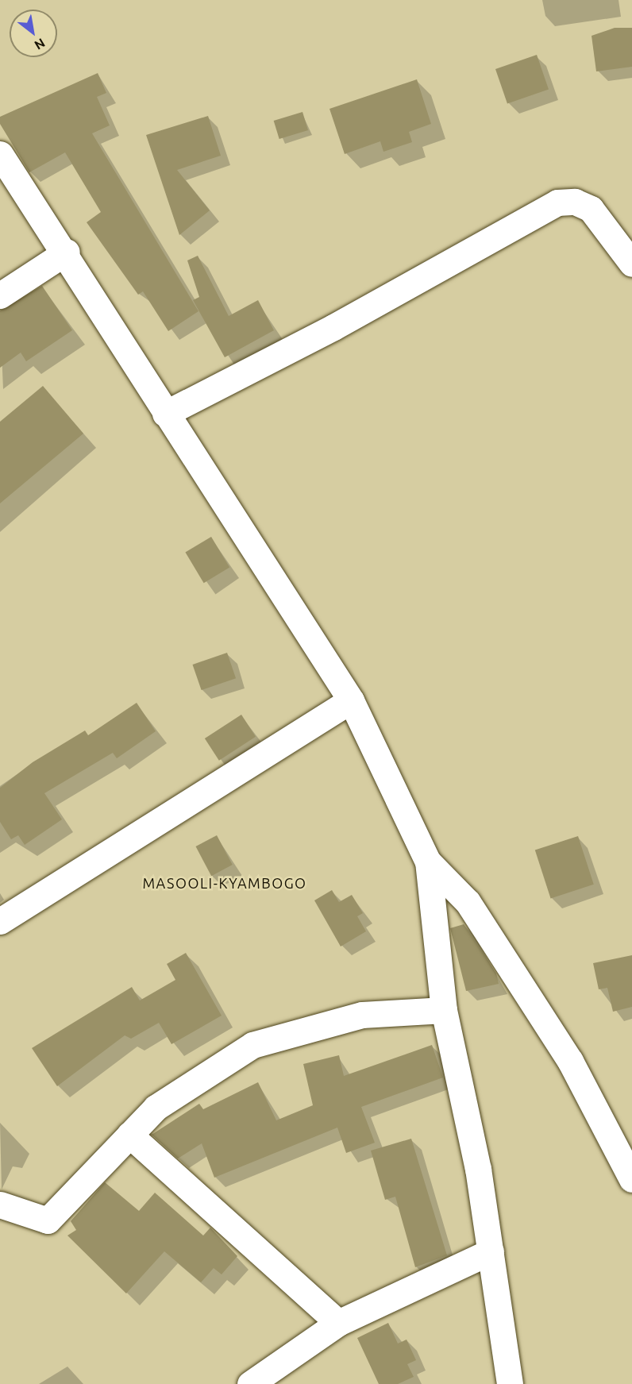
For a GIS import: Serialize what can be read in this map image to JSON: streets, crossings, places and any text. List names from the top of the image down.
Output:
{
  "districts": ["MASOOLI-KYAMBOGO"],
  "north": "bottom right"
}
